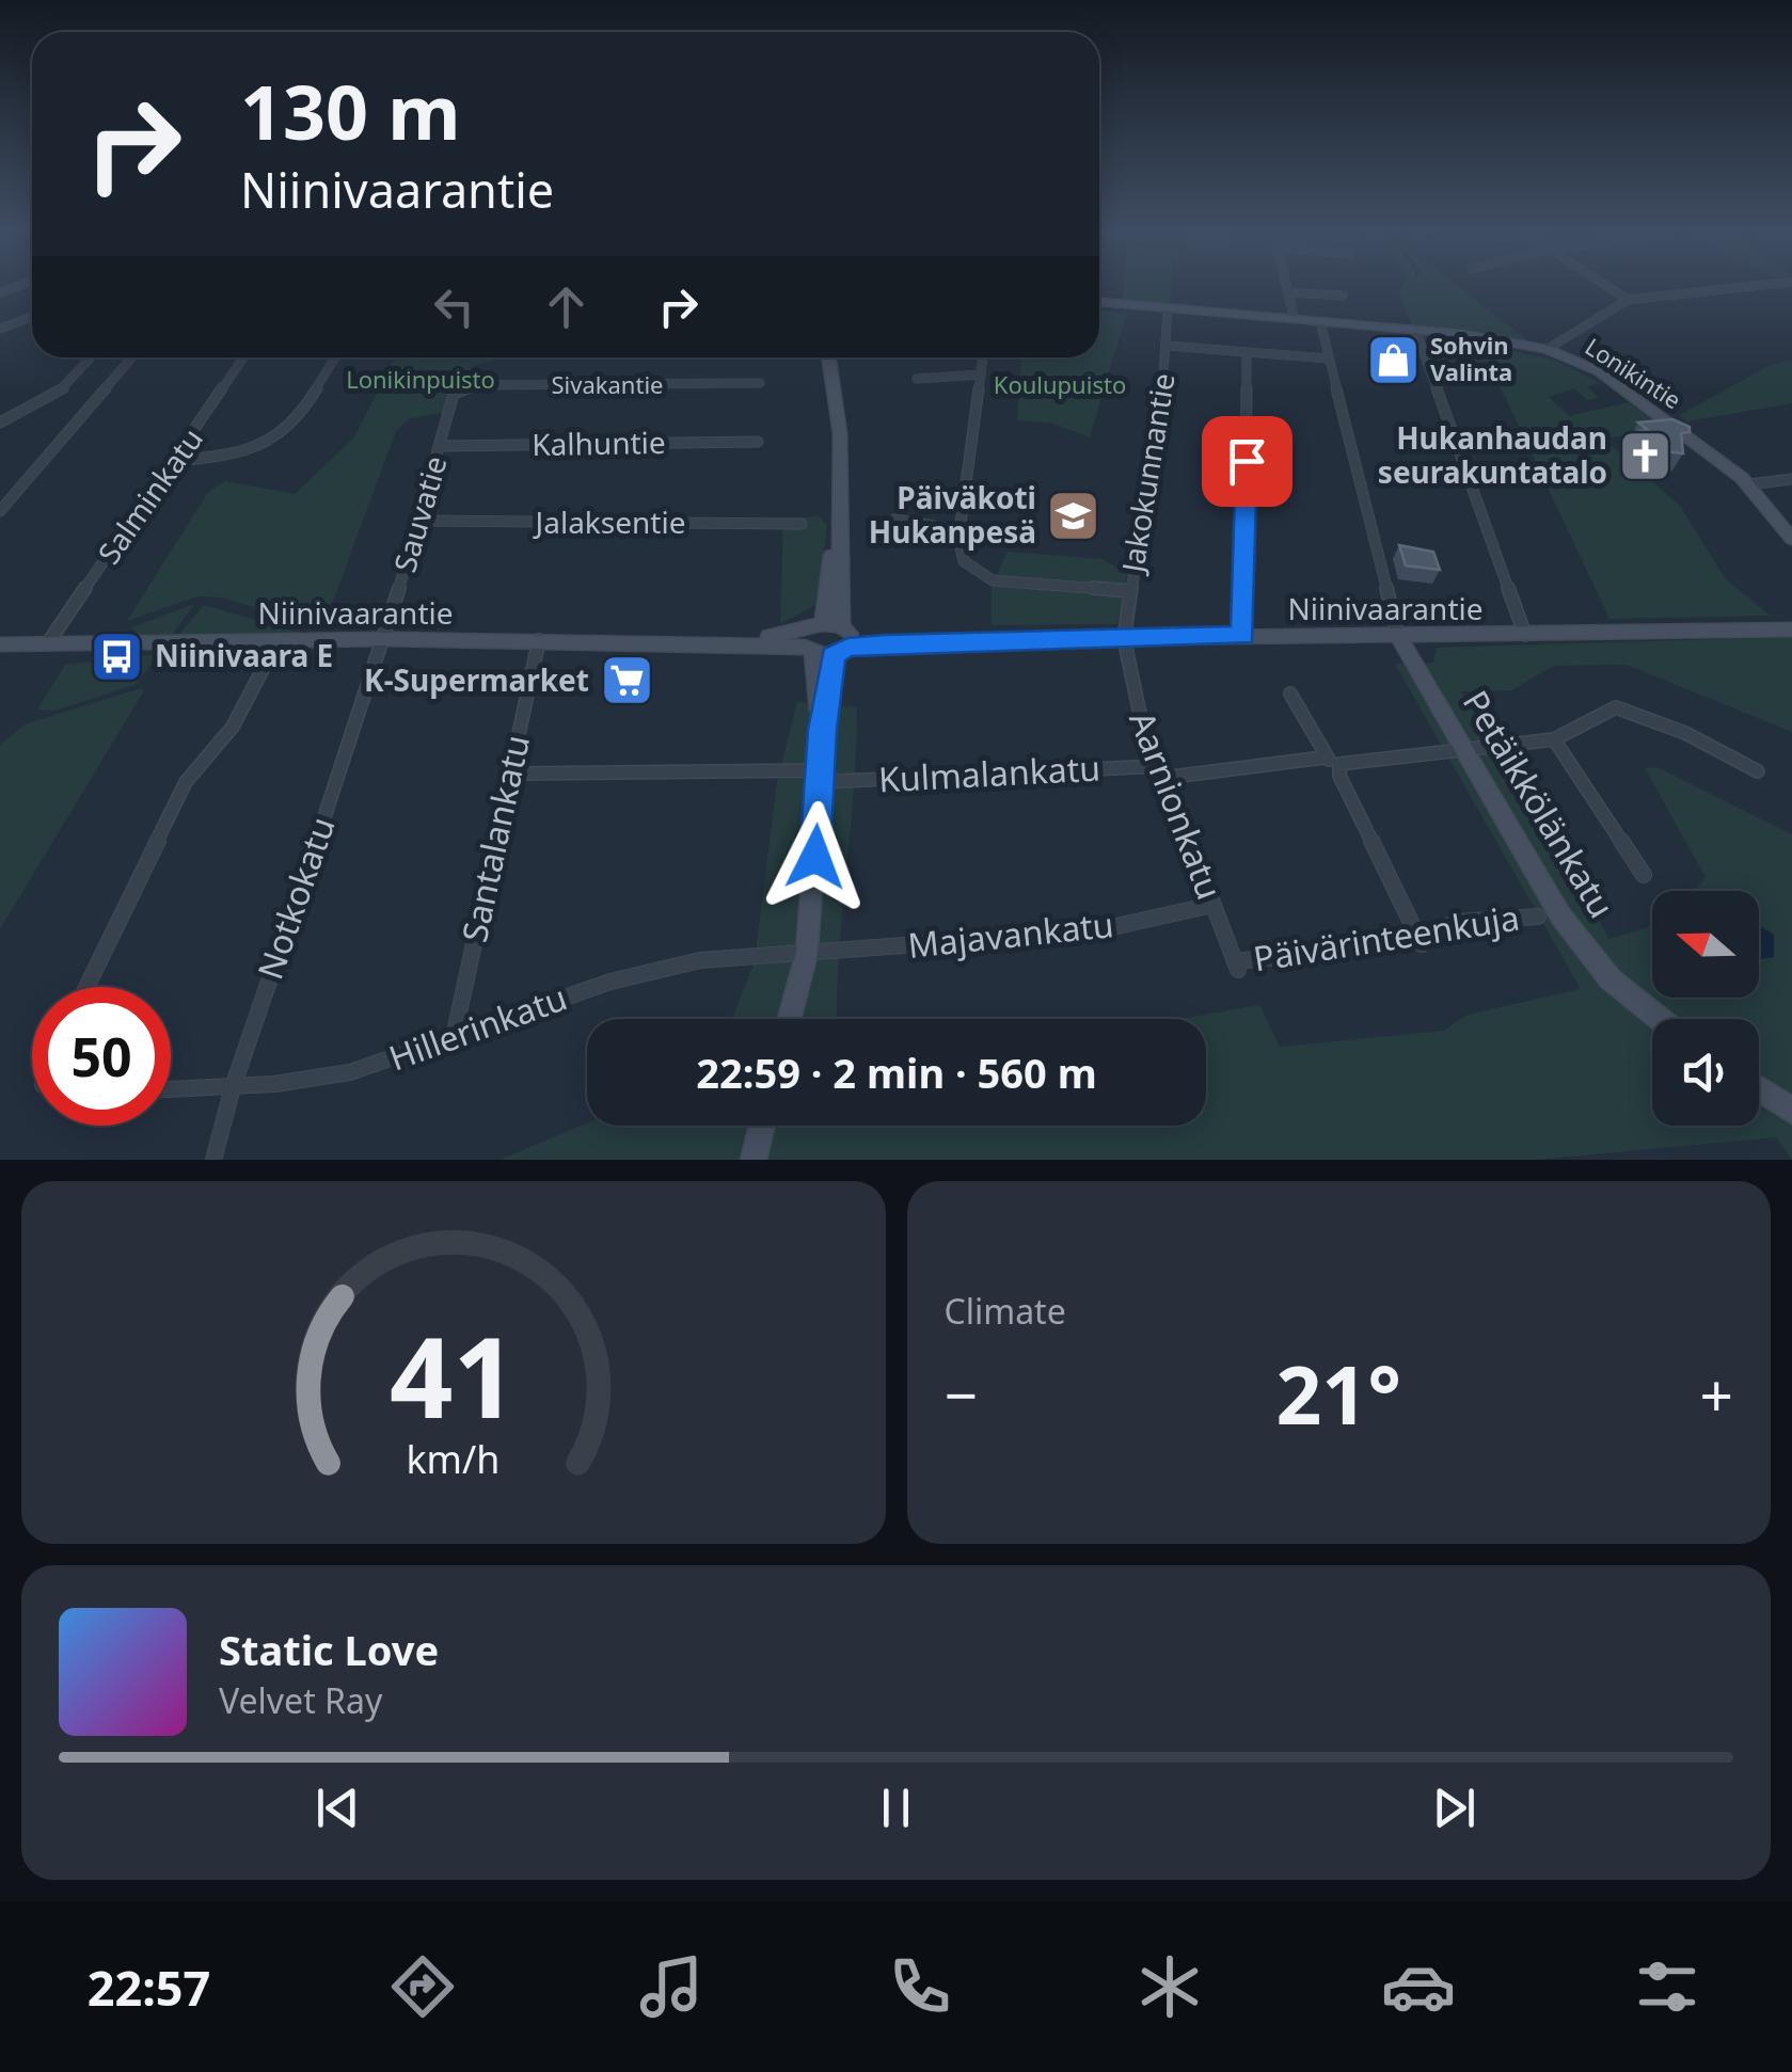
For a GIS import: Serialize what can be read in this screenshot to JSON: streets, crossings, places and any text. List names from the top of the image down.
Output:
{
  "streets": {
    "main road": ["Lonikintie", "Niinivaarantie", "Petäikkölänkatu"],
    "street": [
      "Sivakantie",
      "Kalhuntie",
      "Jakokunnantie",
      "Salminkatu",
      "Sauvatie",
      "Jalaksentie",
      "Kulmalankatu",
      "Aarnionkatu",
      "Santalankatu",
      "Notkokatu",
      "Majavankatu",
      "Päivärinteenkuja",
      "Hillerinkatu"
    ]
  },
  "crossings": [
    ["Lonikintie", "Jakokunnantie"],
    ["Sivakantie", "Sauvatie"],
    ["Kalhuntie", "Sauvatie"],
    ["Jakokunnantie", "Niinivaarantie"],
    ["Jakokunnantie", "Aarnionkatu"],
    ["Salminkatu", "Niinivaarantie"],
    ["Sauvatie", "Jalaksentie"],
    ["Sauvatie", "Niinivaarantie"],
    ["Sauvatie", "Notkokatu"],
    ["Niinivaarantie", "Petäikkölänkatu"],
    ["Niinivaarantie", "Aarnionkatu"],
    ["Niinivaarantie", "Santalankatu"],
    ["Niinivaarantie", "Notkokatu"],
    ["Kulmalankatu", "Aarnionkatu"],
    ["Kulmalankatu", "Santalankatu"],
    ["Aarnionkatu", "Majavankatu"],
    ["Aarnionkatu", "Päivärinteenkuja"],
    ["Santalankatu", "Hillerinkatu"],
    ["Notkokatu", "Hillerinkatu"],
    ["Majavankatu", "Hillerinkatu"]
  ],
  "parks": ["Lonikinpuisto", "Koulupuisto"],
  "places": {
    "shop": ["Sohvin Valinta"],
    "church": ["Hukanhaudan seurakuntatalo"],
    "school or university": ["Päiväkoti Hukanpesä"],
    "bus stop": ["Niinivaara E"],
    "supermarket": ["K-Supermarket"]
  },
  "north": "left",
  "page": {
    "turn": ["130 m", "Niinivaarantie"],
    "limit": "50",
    "trip": "22:59 · 2 min · 560 m",
    "tile": "Climate",
    "heat": ["−", "21°", "+"],
    "song": ["Static Love", "Velvet Ray"],
    "tabs": "22:57",
    "gauge": ["41", "km/h"]
  }
}
